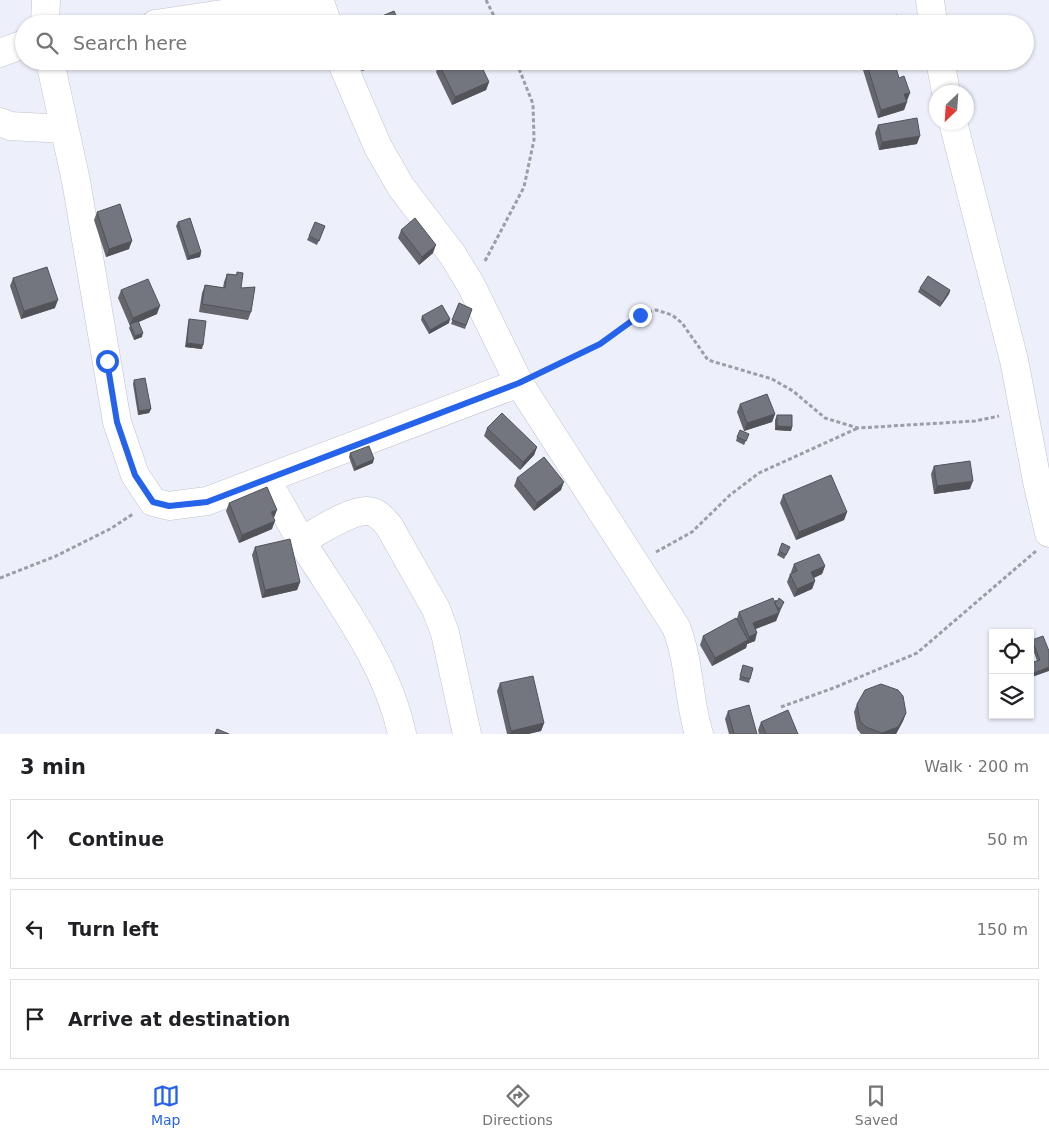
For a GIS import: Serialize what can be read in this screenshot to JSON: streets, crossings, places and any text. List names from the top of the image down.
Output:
{
  "north": "bottom left",
  "page": {
    "search": "Search here",
    "heading": ["3 min", "Walk · 200 m"],
    "list": [
      ["Continue", "50 m"],
      ["Turn left", "150 m"],
      "Arrive at destination"
    ],
    "nav": ["Map", "Directions", "Saved"]
  }
}
